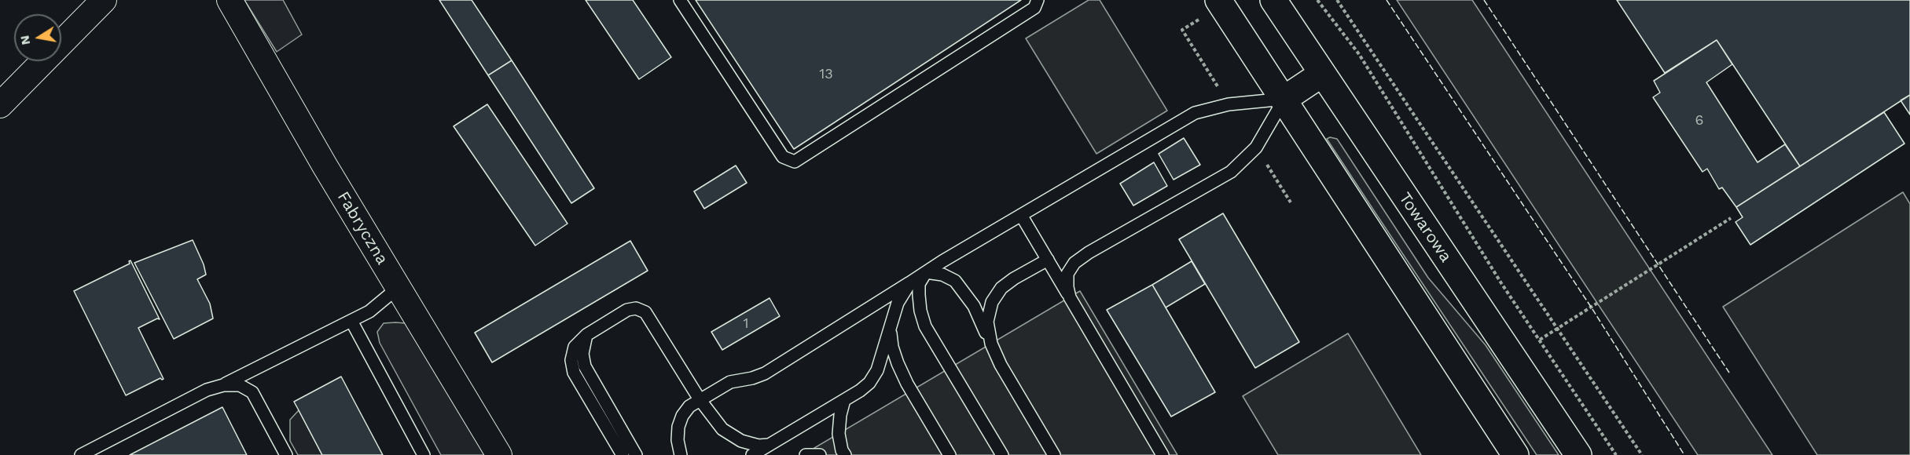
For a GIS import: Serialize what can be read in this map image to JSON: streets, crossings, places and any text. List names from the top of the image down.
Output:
{
  "streets": {
    "street": ["Towarowa", "Fabryczna"]
  },
  "house_numbers": ["13", "6", "1"],
  "north": "left"
}
